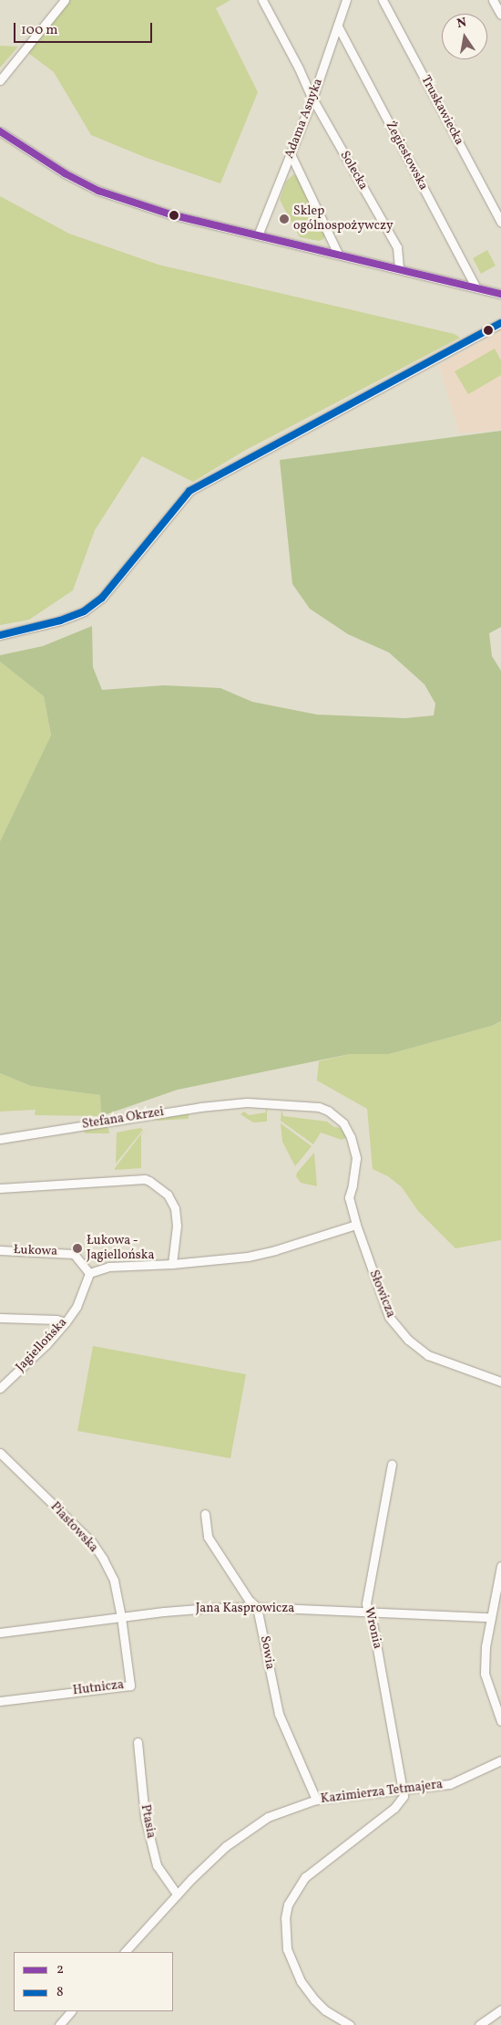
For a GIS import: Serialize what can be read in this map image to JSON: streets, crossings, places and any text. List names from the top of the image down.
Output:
{
  "streets": {
    "street": [
      "Truskawiecka",
      "Adama Asnyka",
      "Żegiestowska",
      "Solecka",
      "Stefana Okrzei",
      "Łukowa",
      "Słowicza",
      "Jagiellońska",
      "Piastowska",
      "Jana Kasprowicza",
      "Wronia",
      "Sowia",
      "Hutnicza",
      "Kazimierza Tetmajera",
      "Ptasia"
    ]
  },
  "crossings": [
    ["Adama Asnyka", "Żegiestowska"],
    ["Adama Asnyka", "Solecka"],
    ["Stefana Okrzei", "Słowicza"],
    ["Łukowa", "Jagiellońska"],
    ["Piastowska", "Jana Kasprowicza"],
    ["Piastowska", "Hutnicza"],
    ["Jana Kasprowicza", "Wronia"],
    ["Jana Kasprowicza", "Sowia"],
    ["Jana Kasprowicza", "Hutnicza"],
    ["Wronia", "Kazimierza Tetmajera"],
    ["Sowia", "Kazimierza Tetmajera"],
    ["Kazimierza Tetmajera", "Ptasia"]
  ],
  "places": ["Sklep ogólnospożywczy", "Łukowa - Jagiellońska"],
  "lines": ["transit line 2", "transit line 8"],
  "legend": ["2", "8"],
  "scale_bar": "100 m",
  "north": "top"
}
